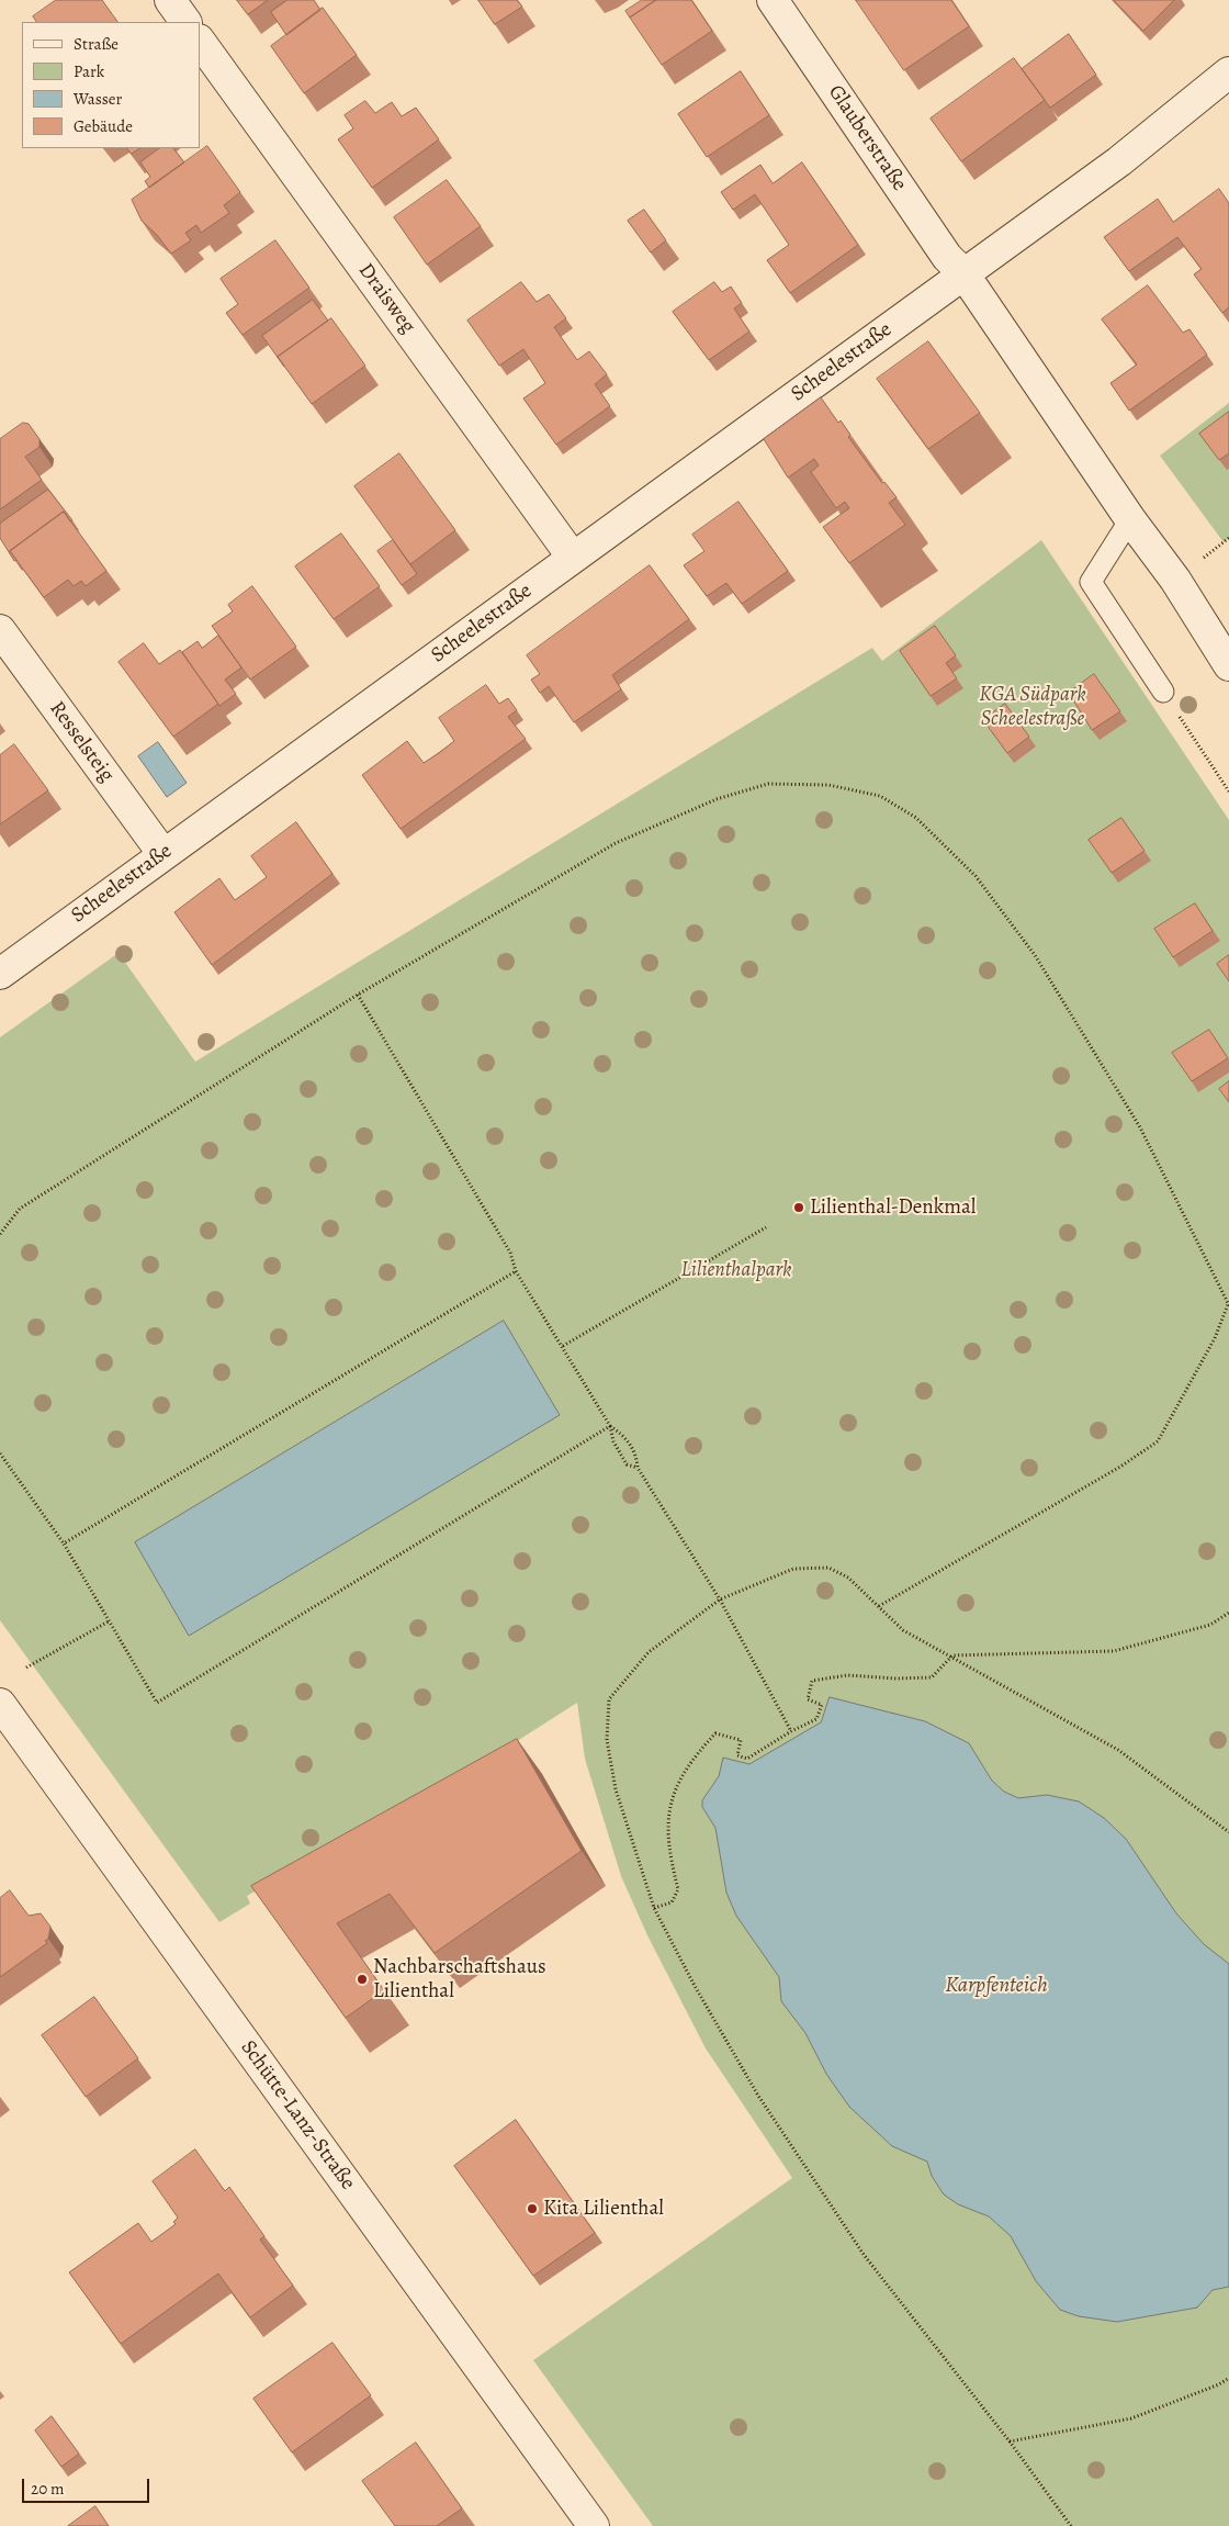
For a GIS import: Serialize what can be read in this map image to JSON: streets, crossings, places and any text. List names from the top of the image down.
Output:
{
  "streets": {
    "street": [
      "Glauberstraße",
      "Draisweg",
      "Scheelestraße",
      "Resselsteig",
      "Schütte-Lanz-Straße"
    ]
  },
  "crossings": [
    ["Glauberstraße", "Scheelestraße"],
    ["Draisweg", "Scheelestraße"],
    ["Scheelestraße", "Resselsteig"]
  ],
  "water": ["Karpfenteich"],
  "parks": ["KGA Südpark Scheelestraße", "Lilienthalpark"],
  "places": ["Lilienthal-Denkmal", "Nachbarschaftshaus Lilienthal", "Kita Lilienthal"],
  "legend": [
    "Straße",
    "Park",
    "Wasser",
    "Gebäude"
  ],
  "scale_bar": "20 m"
}
